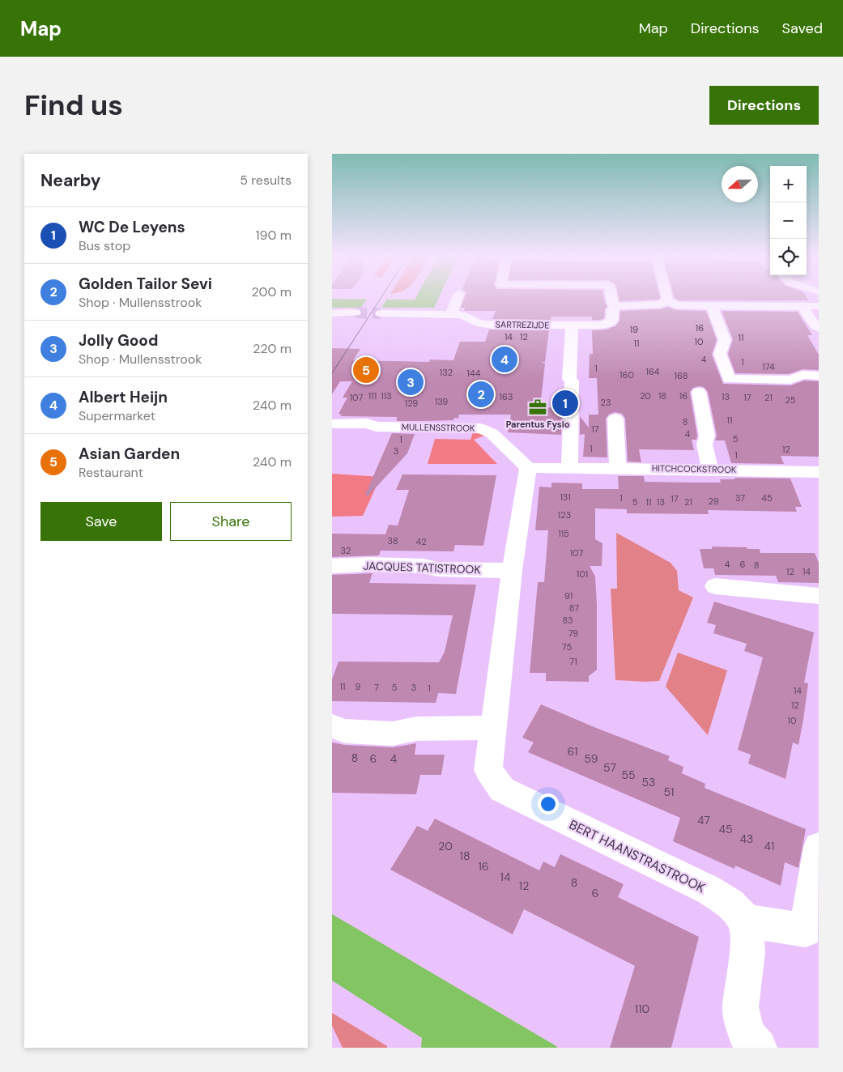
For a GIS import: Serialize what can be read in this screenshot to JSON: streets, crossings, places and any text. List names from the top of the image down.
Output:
{
  "streets": {
    "street": [
      "SARTREZIJDE",
      "MULLENSSTROOK",
      "HITCHCOCKSTROOK",
      "JACQUES TATISTROOK",
      "BERT HAANSTRASTROOK"
    ]
  },
  "crossings": [
    ["MULLENSSTROOK", "HITCHCOCKSTROOK"],
    ["MULLENSSTROOK", "BERT HAANSTRASTROOK"],
    ["HITCHCOCKSTROOK", "BERT HAANSTRASTROOK"],
    ["JACQUES TATISTROOK", "BERT HAANSTRASTROOK"]
  ],
  "places": {
    "office": ["Parentus Fysio"]
  },
  "house_numbers": [
    "16",
    "19",
    "14",
    "12",
    "11",
    "10",
    "11",
    "4",
    "1",
    "174",
    "1",
    "164",
    "132",
    "144",
    "160",
    "168",
    "111",
    "113",
    "20",
    "18",
    "16",
    "163",
    "13",
    "107",
    "17",
    "21",
    "25",
    "139",
    "23",
    "129",
    "11",
    "8",
    "17",
    "4",
    "5",
    "1",
    "1",
    "12",
    "3",
    "1",
    "131",
    "1",
    "37",
    "45",
    "17",
    "29",
    "5",
    "11",
    "13",
    "21",
    "123",
    "115",
    "38",
    "42",
    "32",
    "107",
    "4",
    "6",
    "8",
    "12",
    "14",
    "101",
    "91",
    "87",
    "83",
    "79",
    "75",
    "71",
    "11",
    "9",
    "7",
    "5",
    "3",
    "1",
    "14",
    "12",
    "10",
    "61",
    "8",
    "6",
    "4",
    "59",
    "57",
    "55",
    "53",
    "51",
    "47",
    "45",
    "43",
    "20",
    "41",
    "18",
    "16",
    "14",
    "8",
    "12",
    "6",
    "110"
  ],
  "north": "left",
  "page": {
    "header": "Map",
    "nav": ["Map", "Directions", "Saved"],
    "buttons": [
      "Directions",
      ["Save", "Share"]
    ],
    "title": "Find us",
    "heading": ["Nearby", "5 results"],
    "map_buttons": ["+", "−"],
    "list": [
      {
        "mark": "1",
        "name": "WC De Leyens",
        "note": "Bus stop",
        "value": "190 m"
      },
      {
        "mark": "2",
        "name": "Golden Tailor Sevi",
        "note": "Shop · Mullensstrook",
        "value": "200 m"
      },
      {
        "mark": "3",
        "name": "Jolly Good",
        "note": "Shop · Mullensstrook",
        "value": "220 m"
      },
      {
        "mark": "4",
        "name": "Albert Heijn",
        "note": "Supermarket",
        "value": "240 m"
      },
      {
        "mark": "5",
        "name": "Asian Garden",
        "note": "Restaurant",
        "value": "240 m"
      }
    ],
    "pins": [
      "4",
      "5",
      "3",
      "2",
      "1"
    ]
  }
}
